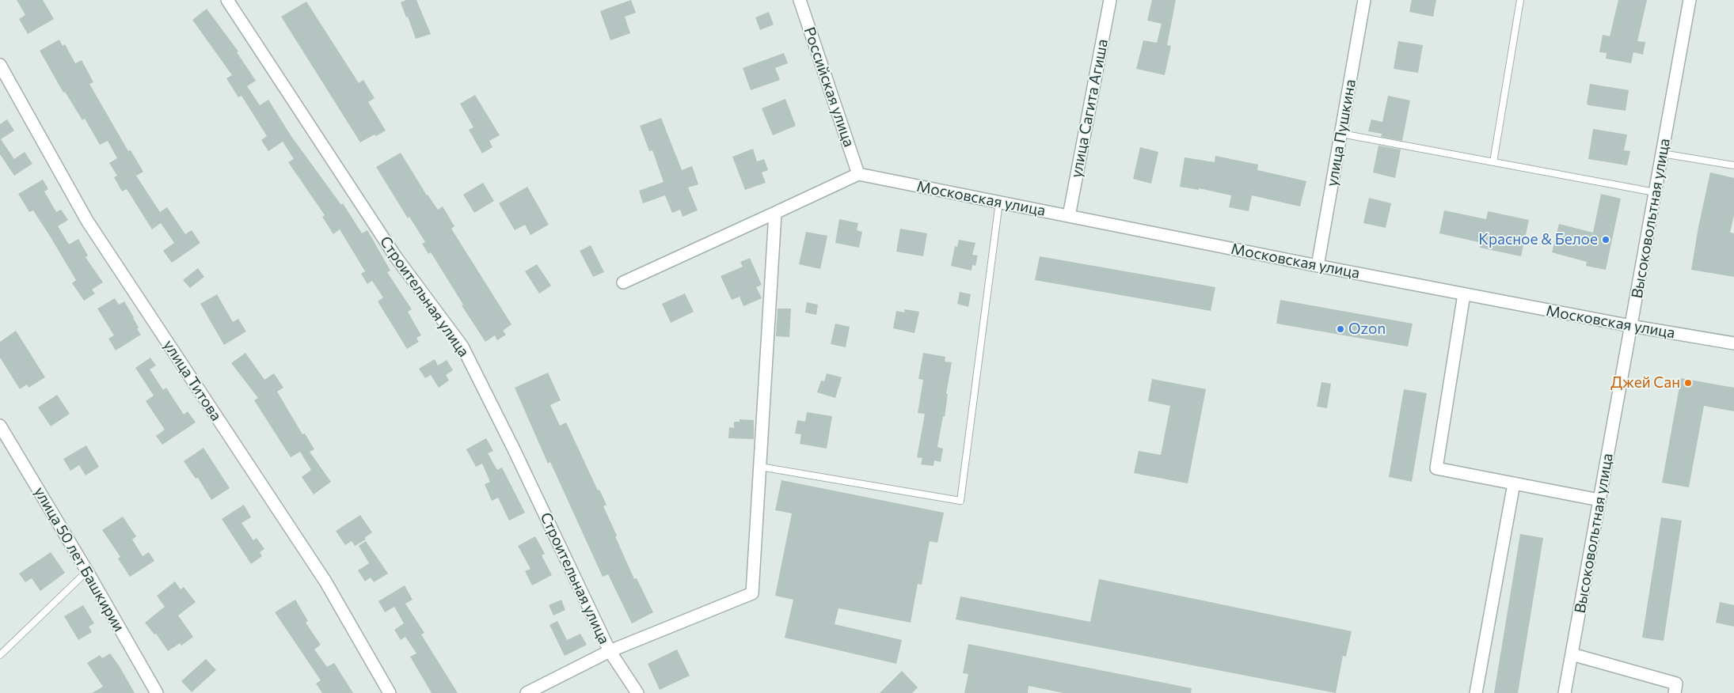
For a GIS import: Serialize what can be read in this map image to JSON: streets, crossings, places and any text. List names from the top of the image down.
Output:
{
  "streets": {
    "street": [
      "Российская улица",
      "улица Сагита Агиша",
      "улица Пушкина",
      "Московская улица",
      "Высоковольтная улица",
      "Строительная улица",
      "улица Титова",
      "улица 50 лет Башкирии"
    ]
  },
  "crossings": [
    ["Российская улица", "Московская улица"],
    ["улица Сагита Агиша", "Московская улица"],
    ["улица Пушкина", "Московская улица"],
    ["Московская улица", "Высоковольтная улица"]
  ],
  "places": ["Красное & Белое", "Ozon", "Джей Сан"]
}
